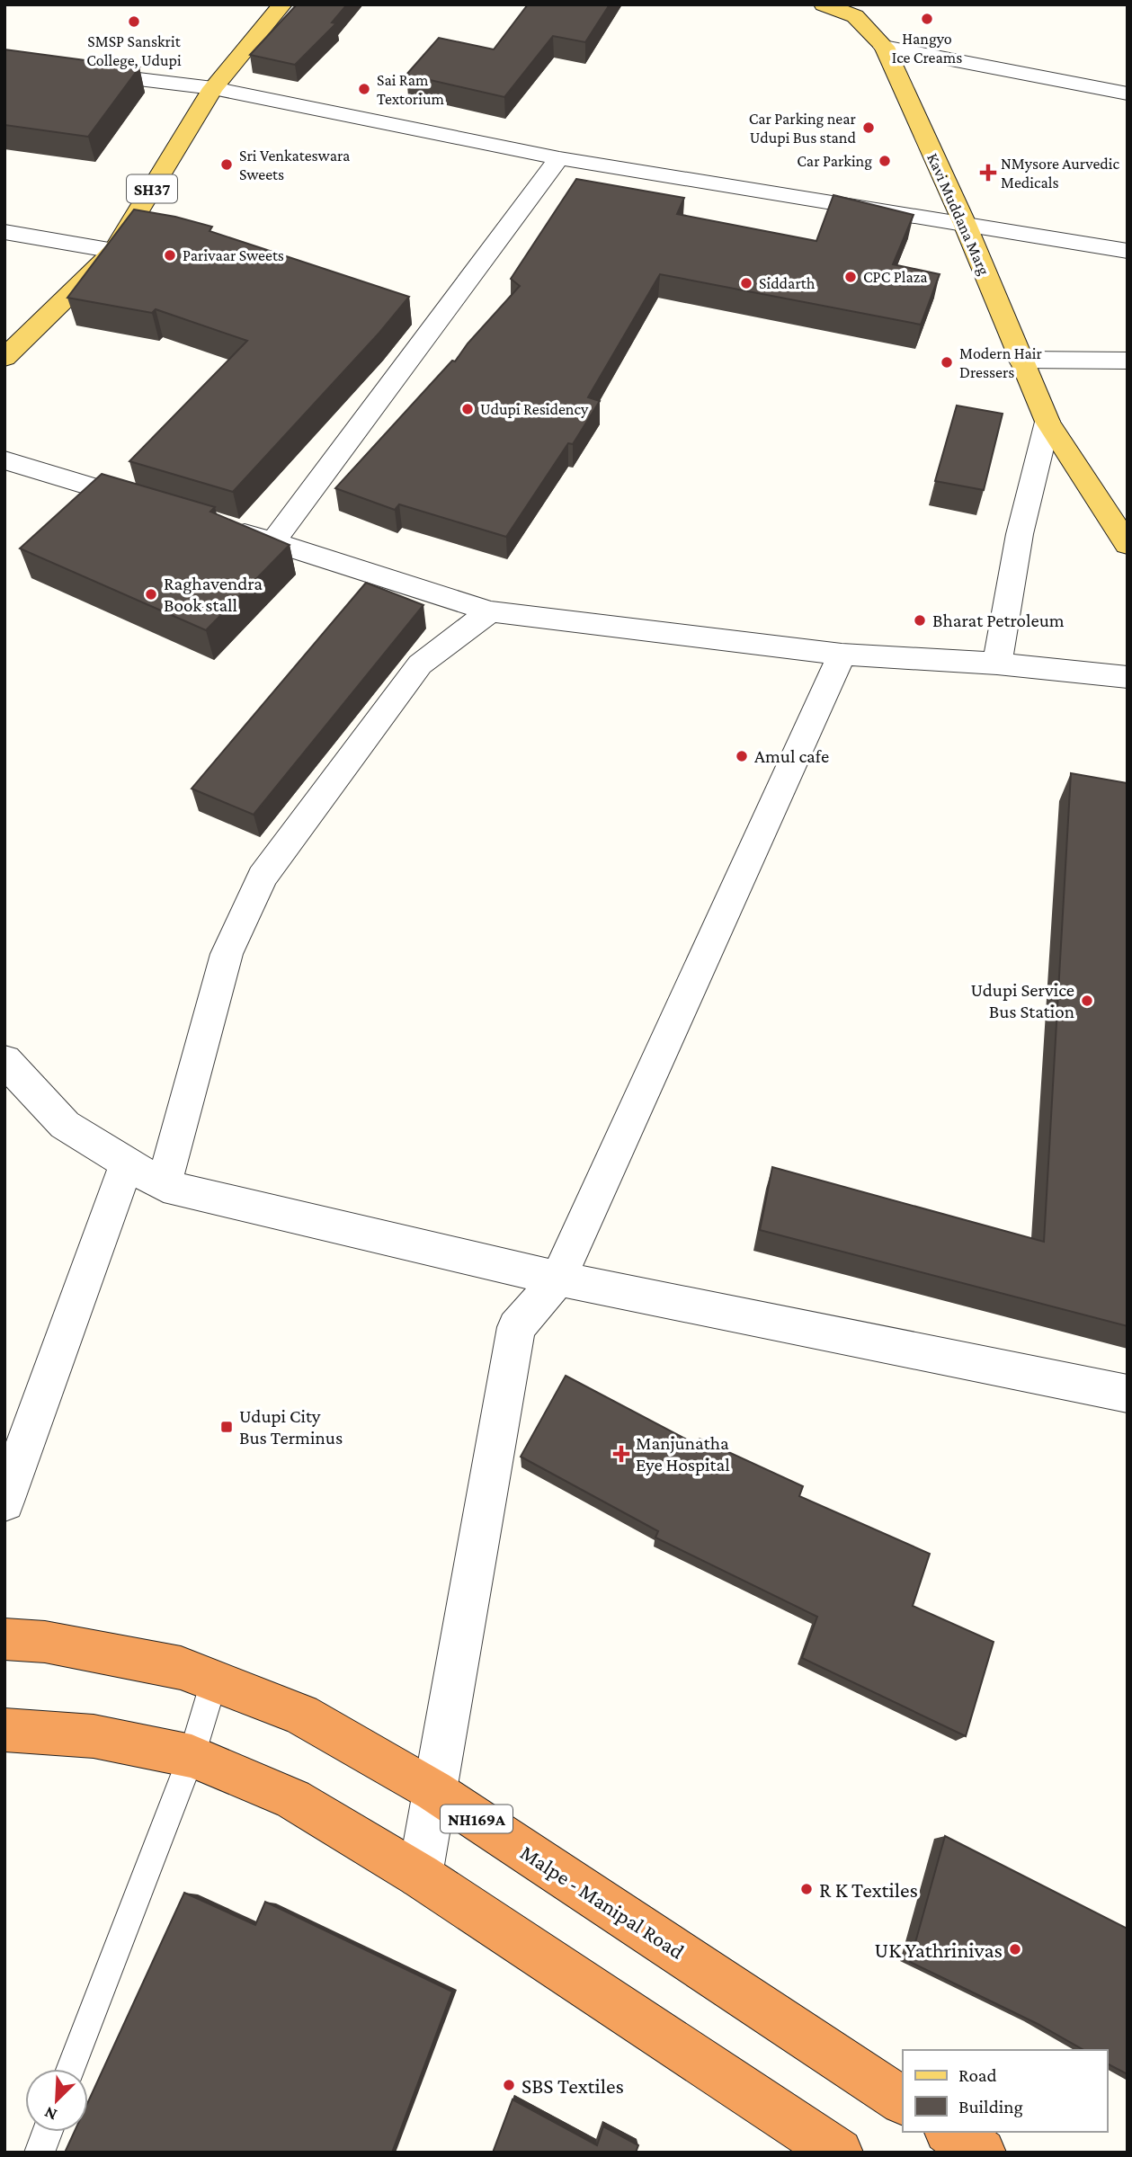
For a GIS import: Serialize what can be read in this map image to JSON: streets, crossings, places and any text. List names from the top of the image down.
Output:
{
  "streets": {
    "highway": ["NH169A", "Malpe - Manipal Road"],
    "main road": ["SH37", "Kavi Muddana Marg"]
  },
  "places": {
    "other": [
      "Hangyo Ice Creams",
      "SMSP Sanskrit College, Udupi",
      "Sai Ram Textorium",
      "Car Parking near Udupi Bus stand",
      "Car Parking",
      "Sri Venkateswara Sweets",
      "Parivaar Sweets",
      "CPC Plaza",
      "Siddarth",
      "Modern Hair Dressers",
      "Udupi Residency",
      "Raghavendra Book stall",
      "Bharat Petroleum",
      "Amul cafe",
      "Udupi Service Bus Station",
      "R K Textiles",
      "UK Yathrinivas",
      "SBS Textiles"
    ],
    "health": ["NMysore Aurvedic Medicals", "Manjunatha Eye Hospital"],
    "transit": ["Udupi City Bus Terminus"]
  },
  "legend": ["Road", "Building"],
  "north": "bottom left"
}
